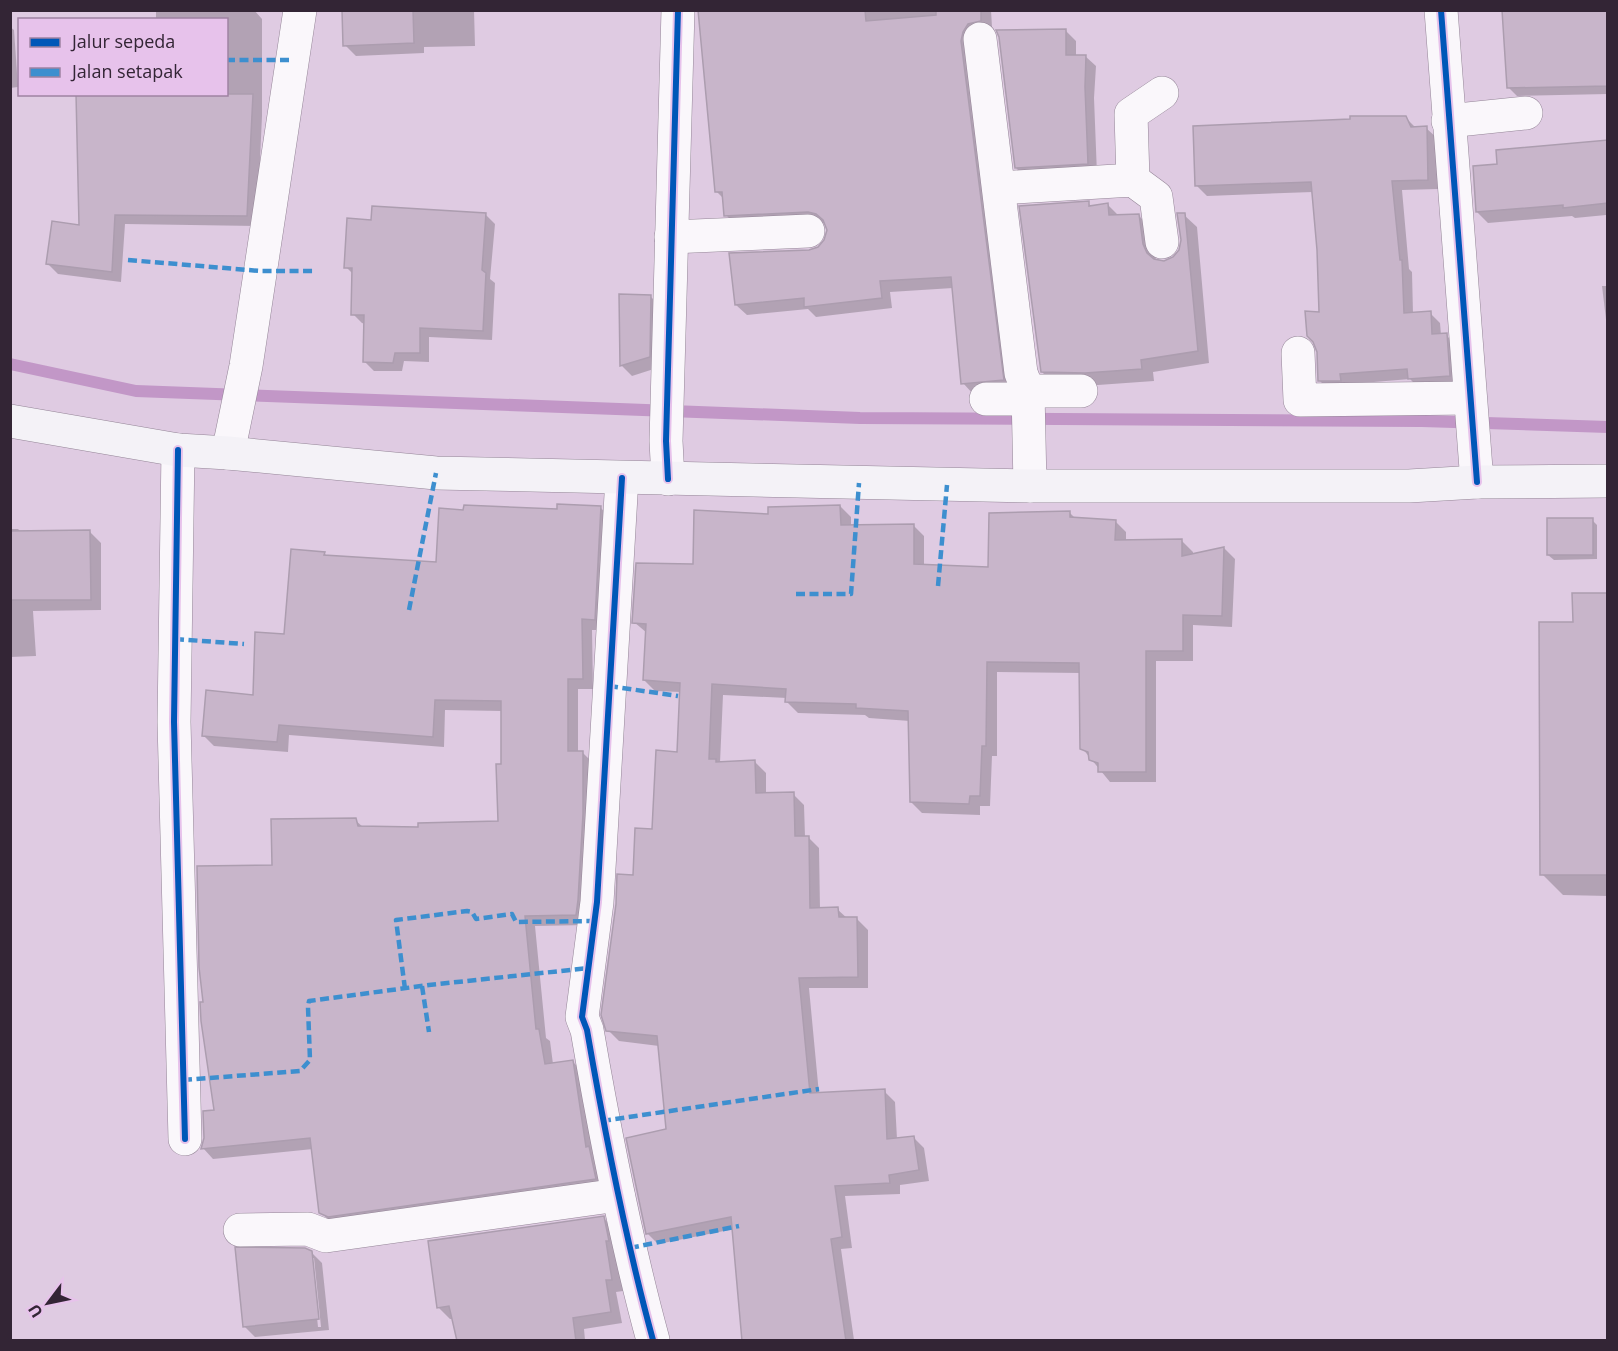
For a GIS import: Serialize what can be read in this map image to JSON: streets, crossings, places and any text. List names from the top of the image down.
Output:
{
  "legend": ["Jalur sepeda", "Jalan setapak"],
  "north": "bottom left"
}
